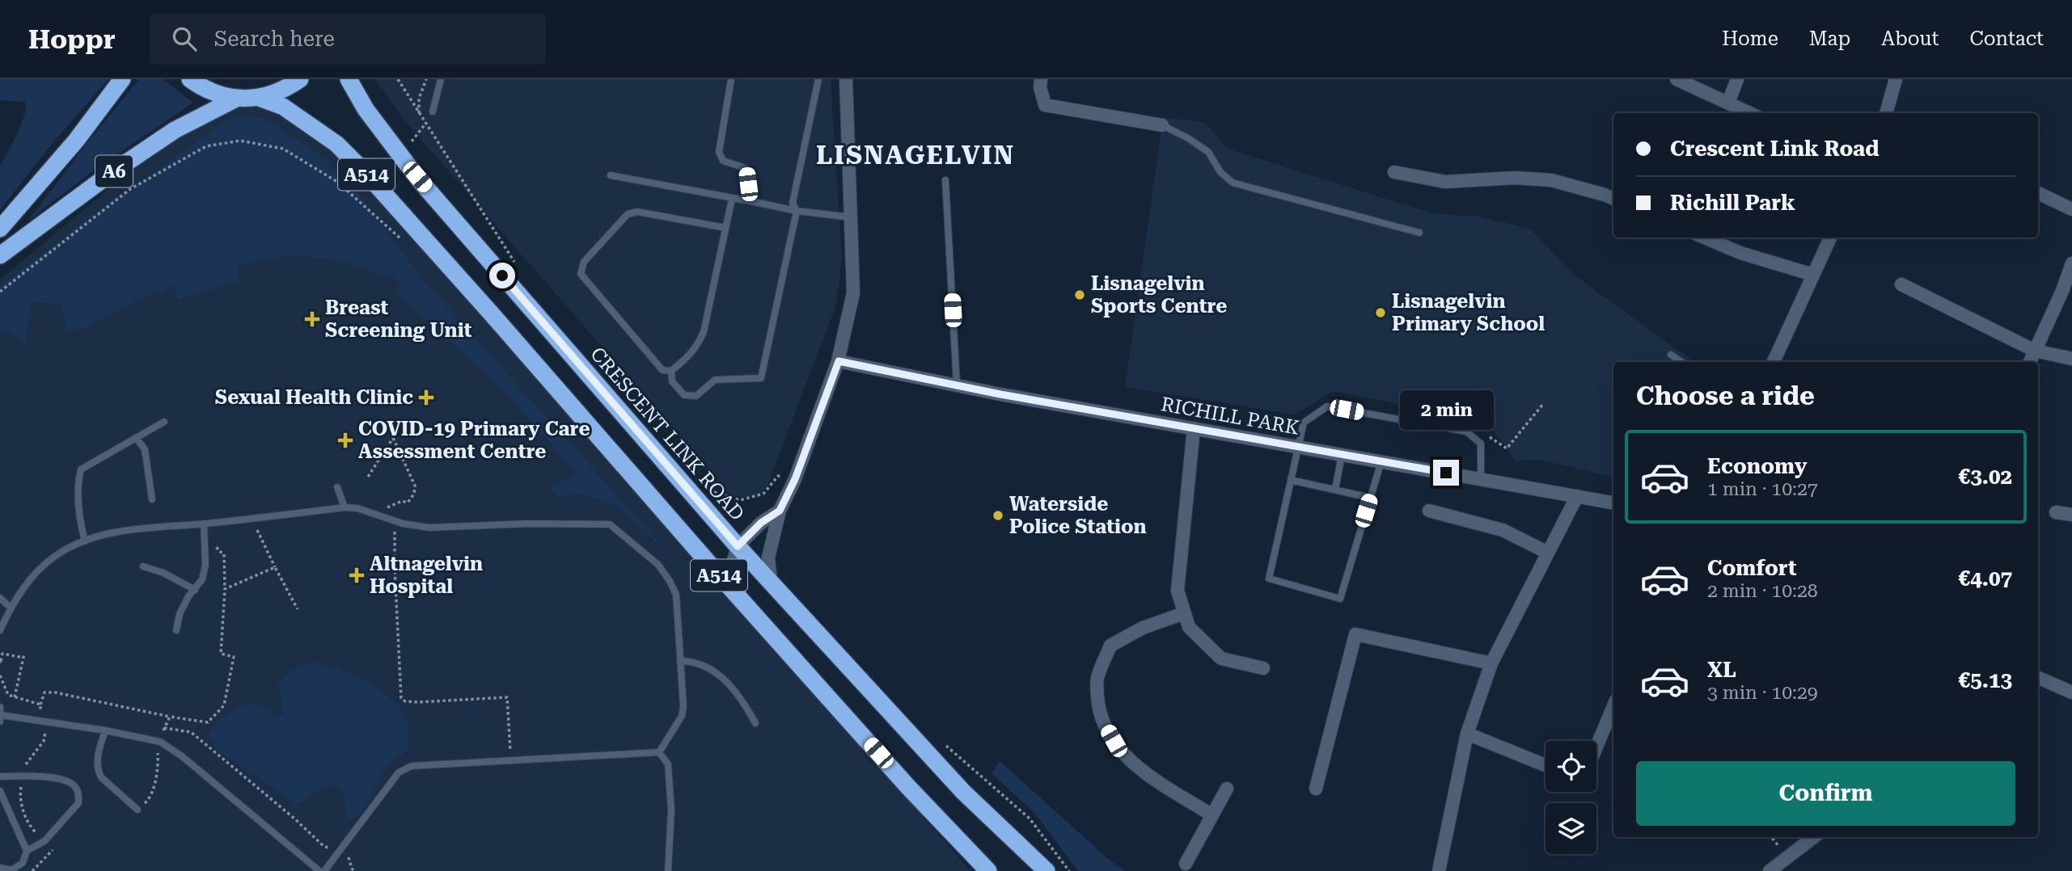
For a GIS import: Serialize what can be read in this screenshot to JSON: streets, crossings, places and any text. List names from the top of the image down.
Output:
{
  "streets": {
    "highway": ["A6", "A514", "CRESCENT LINK ROAD"],
    "street": ["RICHILL PARK"]
  },
  "crossings": [
    ["A6", "A514"]
  ],
  "districts": ["LISNAGELVIN"],
  "places": {
    "other": ["Lisnagelvin Sports Centre", "Lisnagelvin Primary School", "Waterside Police Station"],
    "health": [
      "Breast Screening Unit",
      "Sexual Health Clinic",
      "COVID-19 Primary Care Assessment Centre",
      "Altnagelvin Hospital"
    ]
  },
  "page": {
    "header": "Hoppr",
    "search": "Search here",
    "nav": [
      "Home",
      "Map",
      "About",
      "Contact"
    ],
    "banner": ["Crescent Link Road", "Richill Park"],
    "heading": "Choose a ride",
    "bubble": "2 min",
    "list": [
      {
        "name": "Economy",
        "note": "1 min · 10:27",
        "value": "€3.02"
      },
      {
        "name": "Comfort",
        "note": "2 min · 10:28",
        "value": "€4.07"
      },
      {
        "name": "XL",
        "note": "3 min · 10:29",
        "value": "€5.13"
      }
    ],
    "buttons": "Confirm"
  }
}
